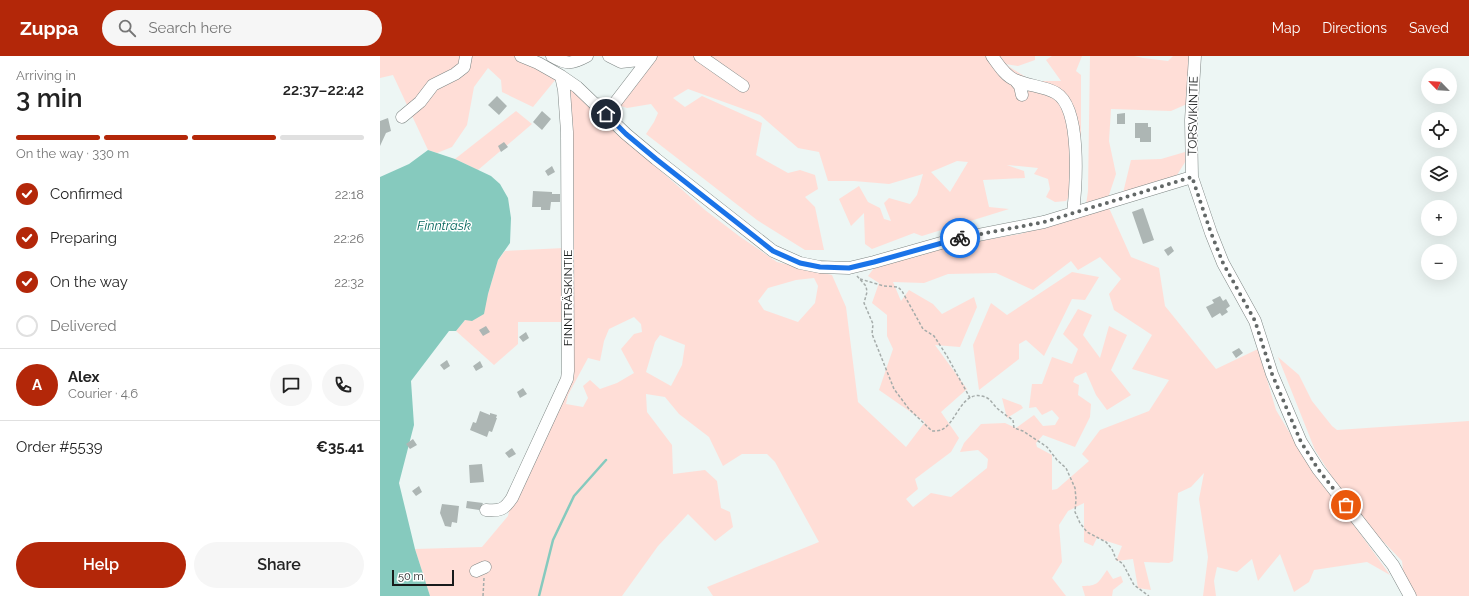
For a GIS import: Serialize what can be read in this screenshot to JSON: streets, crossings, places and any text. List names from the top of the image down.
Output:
{
  "streets": {
    "street": ["TORSVIKINTIE", "FINNTRÄSKINTIE"]
  },
  "water": ["Finnträsk"],
  "scale_bar": "50 m",
  "north": "top left",
  "page": {
    "header": "Zuppa",
    "search": "Search here",
    "nav": ["Map", "Directions", "Saved"],
    "heading": ["3 min", "Arriving in", "22:37–22:42"],
    "panel": [
      "Alex",
      "Courier · 4.6",
      "Order #5539",
      "€35.41"
    ],
    "map_buttons": ["+", "−"],
    "bar": "On the way · 330 m",
    "list": [
      ["Confirmed", "22:18"],
      ["Preparing", "22:26"],
      ["On the way", "22:32"],
      "Delivered"
    ],
    "round": "A",
    "buttons": ["Help", "Share"],
    "scale": "50 m"
  }
}
